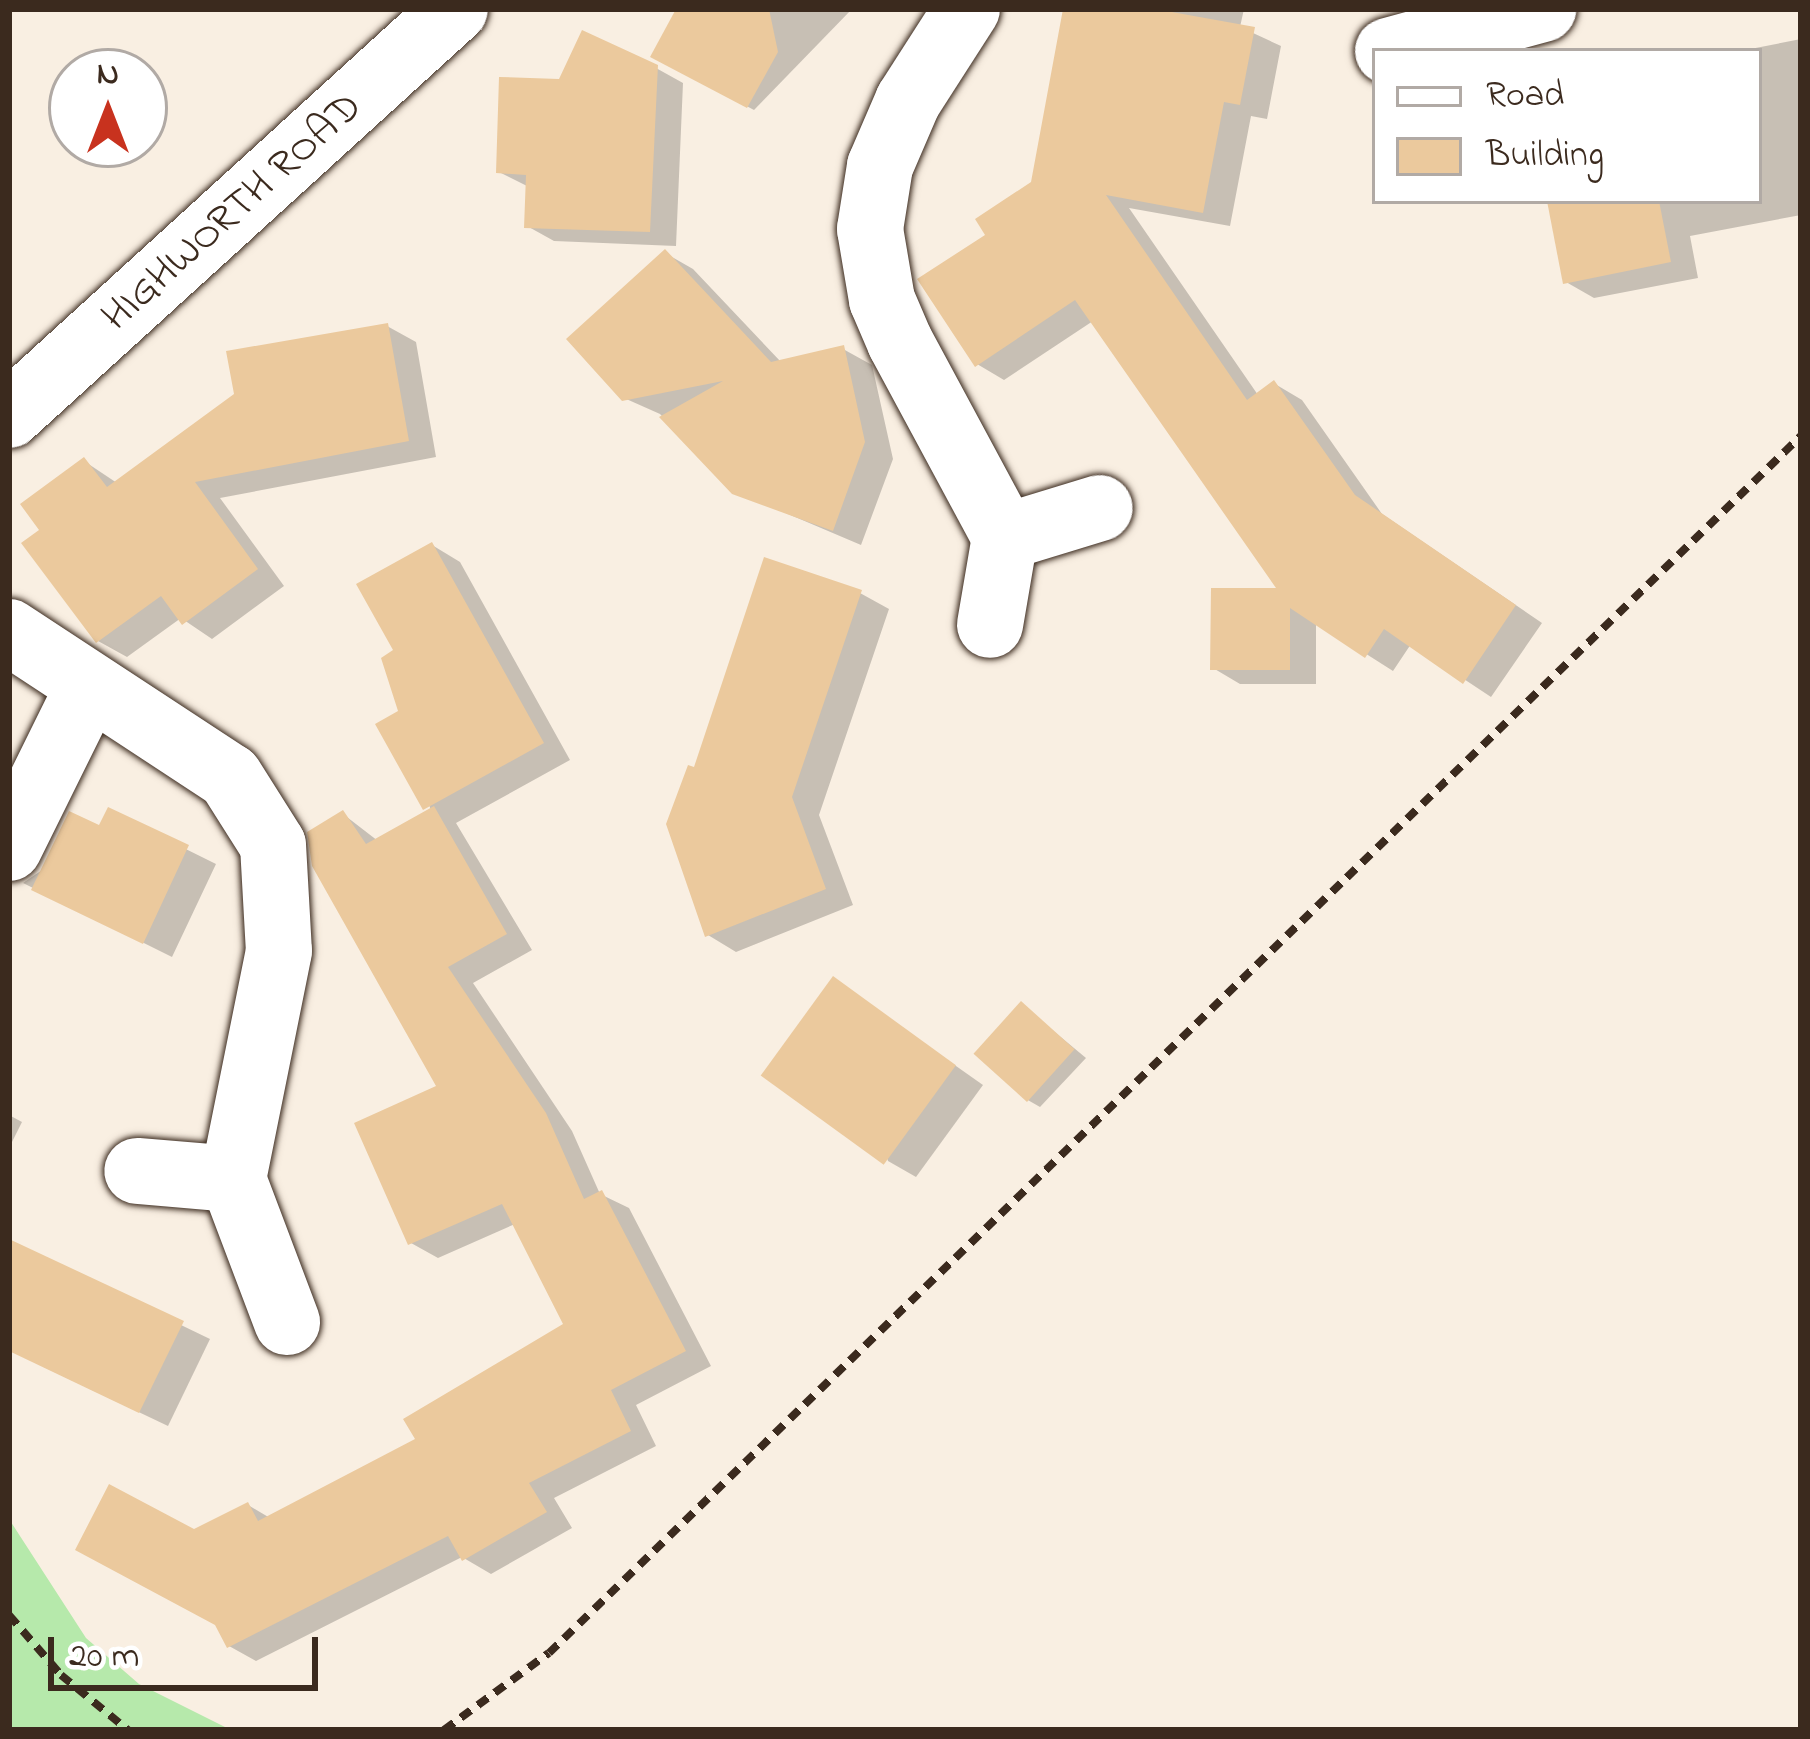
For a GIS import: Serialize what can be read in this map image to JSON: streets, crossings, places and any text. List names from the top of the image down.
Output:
{
  "streets": {
    "street": ["HIGHWORTH ROAD"]
  },
  "legend": ["Road", "Building"],
  "scale_bar": "20 m",
  "north": "top"
}
